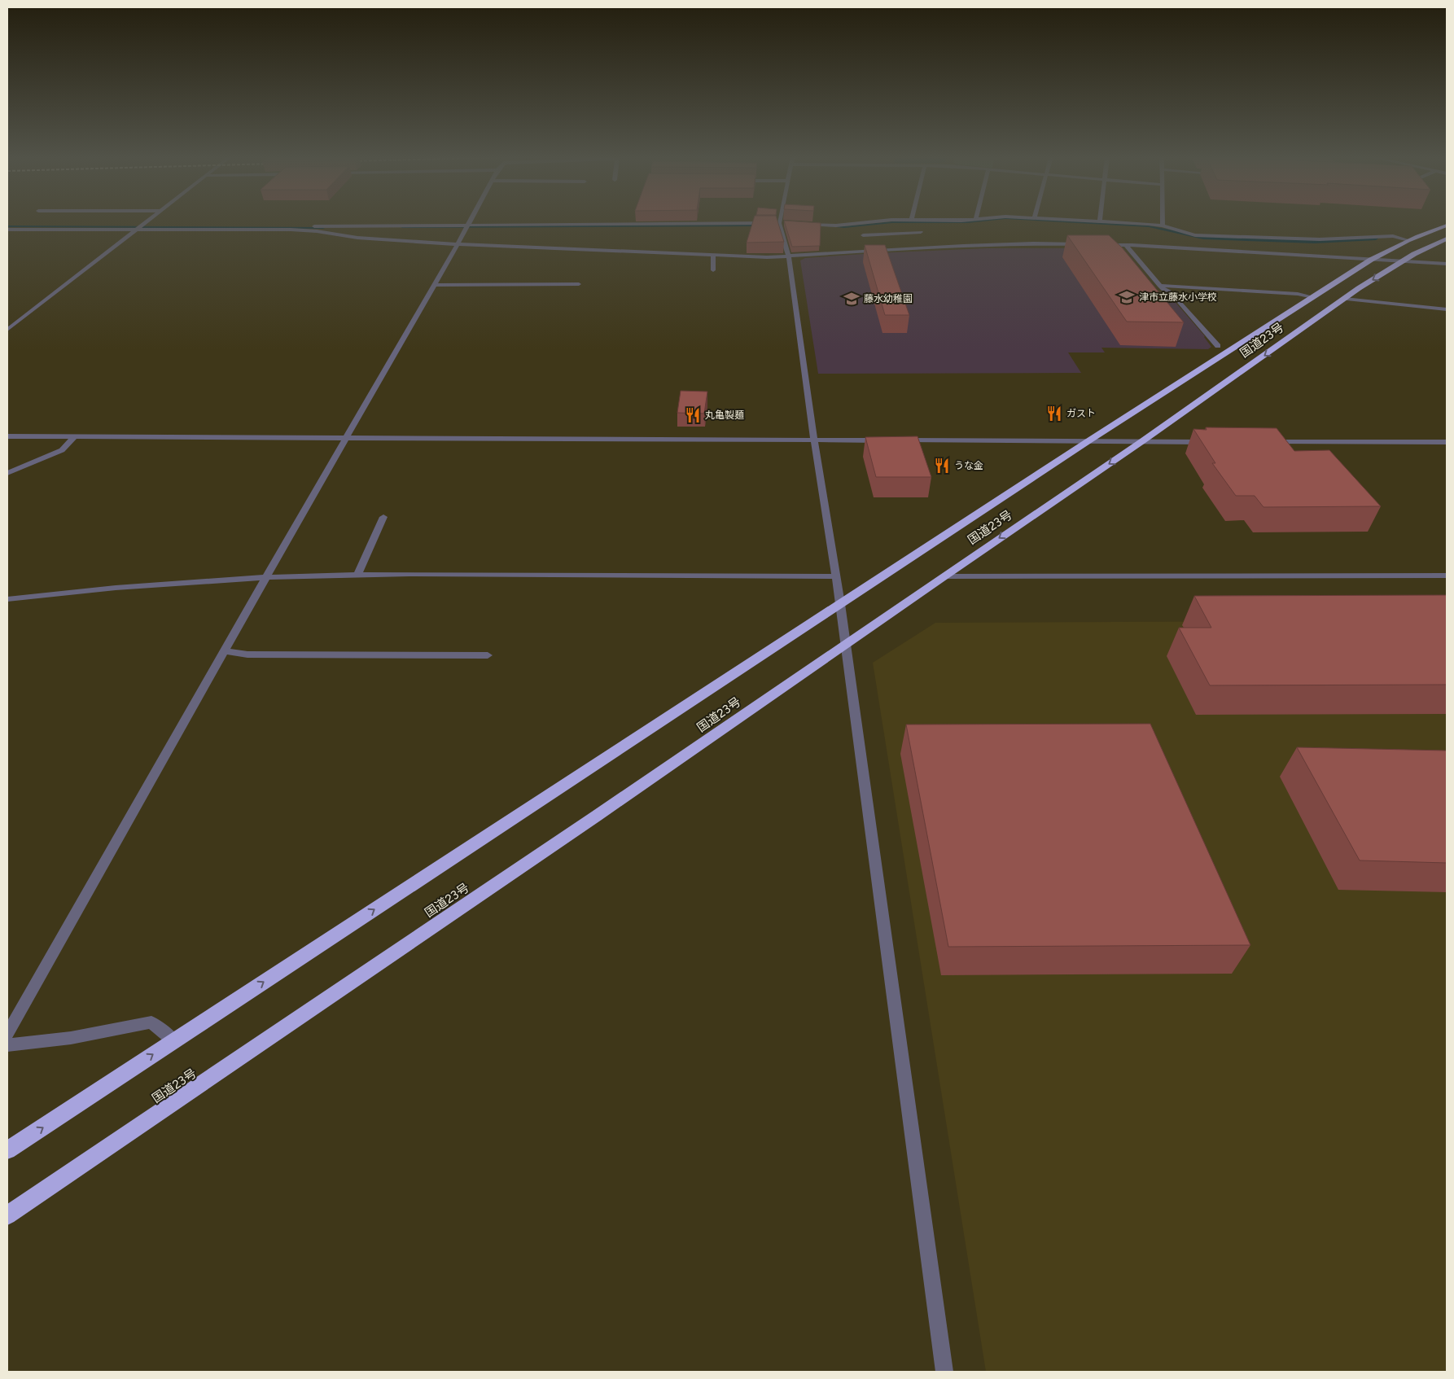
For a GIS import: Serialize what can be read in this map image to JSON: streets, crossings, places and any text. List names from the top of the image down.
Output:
{
  "streets": {
    "highway": ["国道23号"]
  },
  "places": {
    "school or university": ["津市立藤水小学校", "藤水幼稚園"],
    "restaurant": ["ガスト", "丸亀製麺", "うな金"]
  }
}
